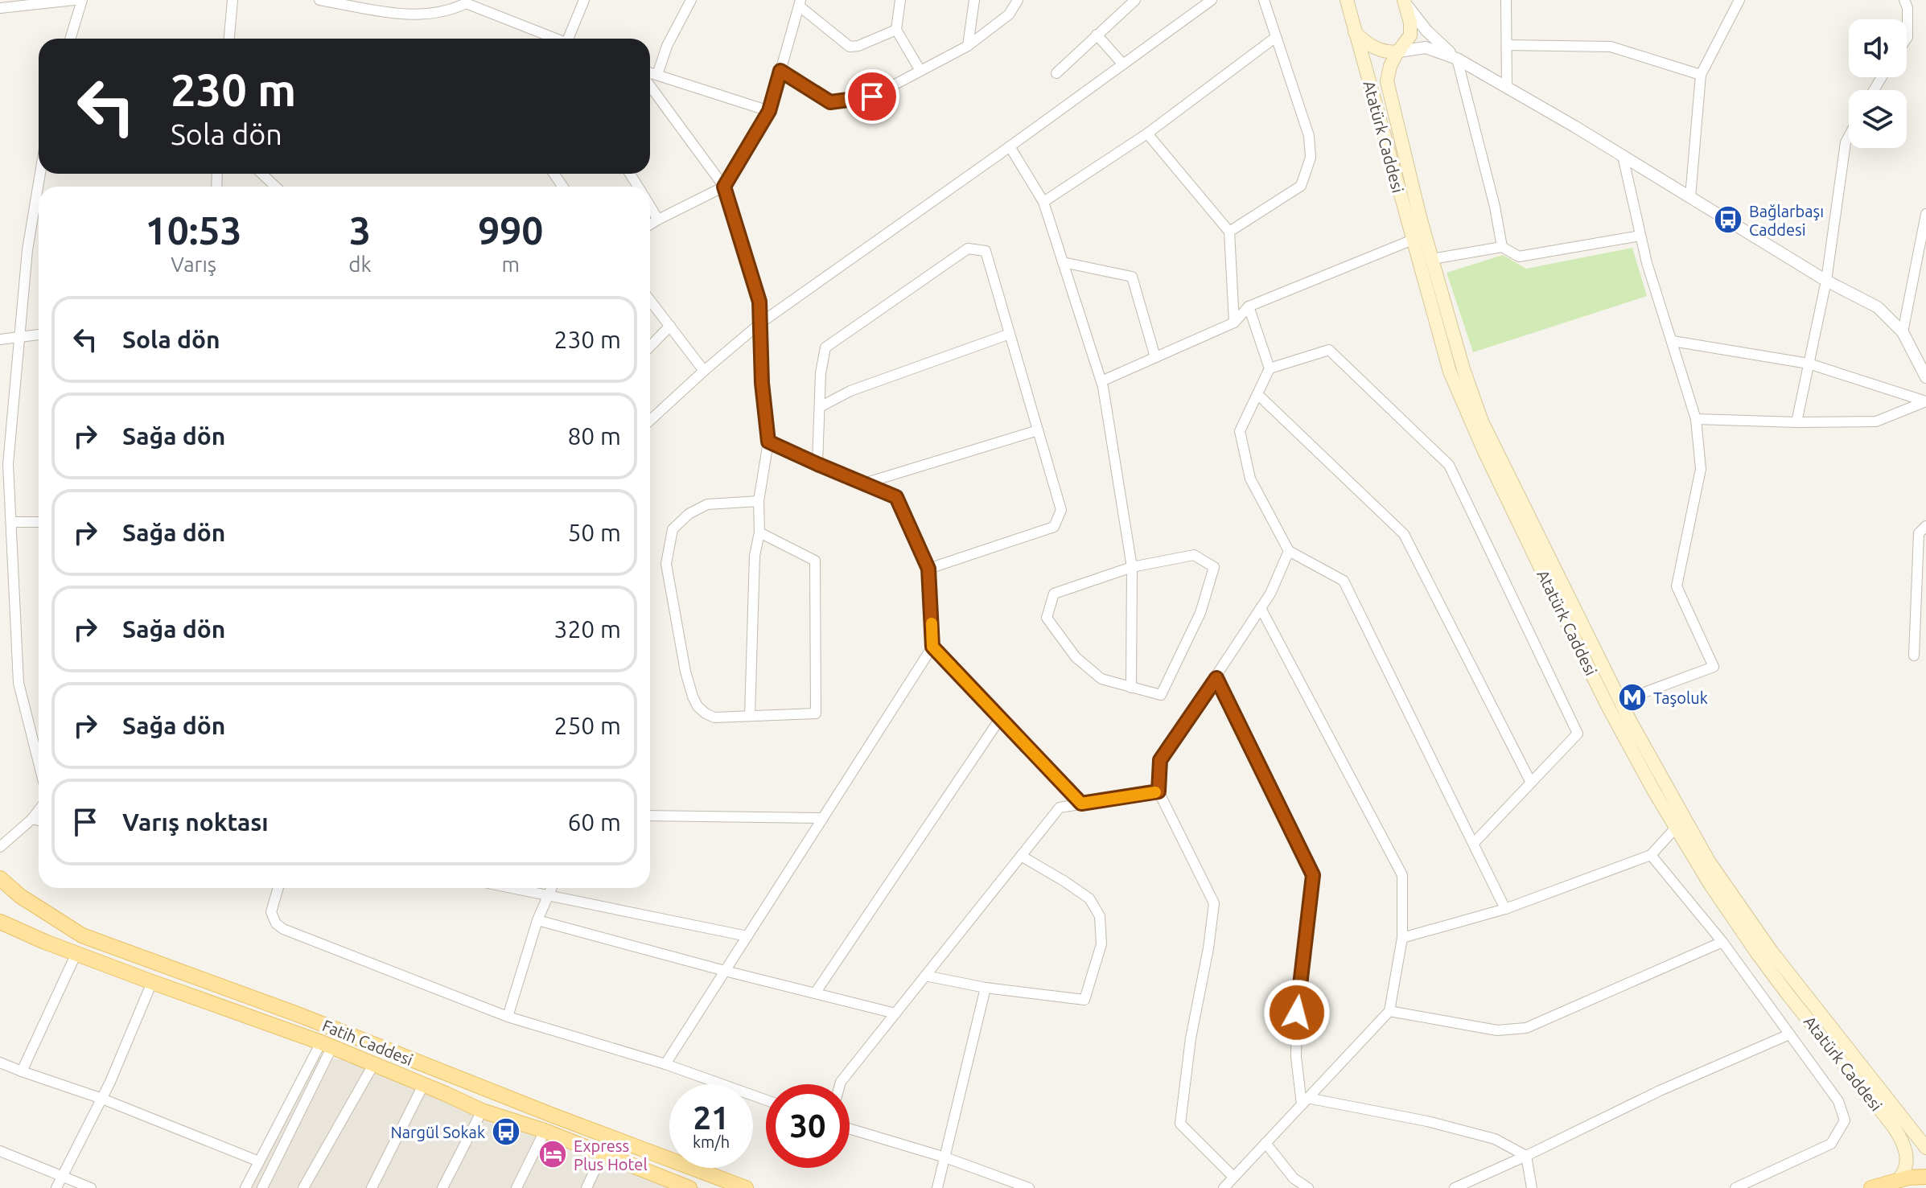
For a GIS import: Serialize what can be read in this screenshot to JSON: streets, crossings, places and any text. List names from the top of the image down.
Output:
{
  "streets": {
    "main road": ["Atatürk Caddesi", "Fatih Caddesi"]
  },
  "places": {
    "bus stop": ["Bağlarbaşı Caddesi", "Nargül Sokak"],
    "metro station": ["Taşoluk"],
    "hotel": ["Express Plus Hotel"]
  },
  "page": {
    "turn": ["230 m", "Sola dön"],
    "eta": [
      "10:53",
      "Varış",
      "3",
      "dk",
      "990",
      "m"
    ],
    "list": [
      {
        "name": "Sola dön",
        "value": "230 m"
      },
      {
        "name": "Sağa dön",
        "value": "80 m"
      },
      {
        "name": "Sağa dön",
        "value": "50 m"
      },
      {
        "name": "Sağa dön",
        "value": "320 m"
      },
      {
        "name": "Sağa dön",
        "value": "250 m"
      },
      {
        "name": "Varış noktası",
        "value": "60 m"
      }
    ],
    "speed": "21 km/h",
    "limit": "30"
  }
}
